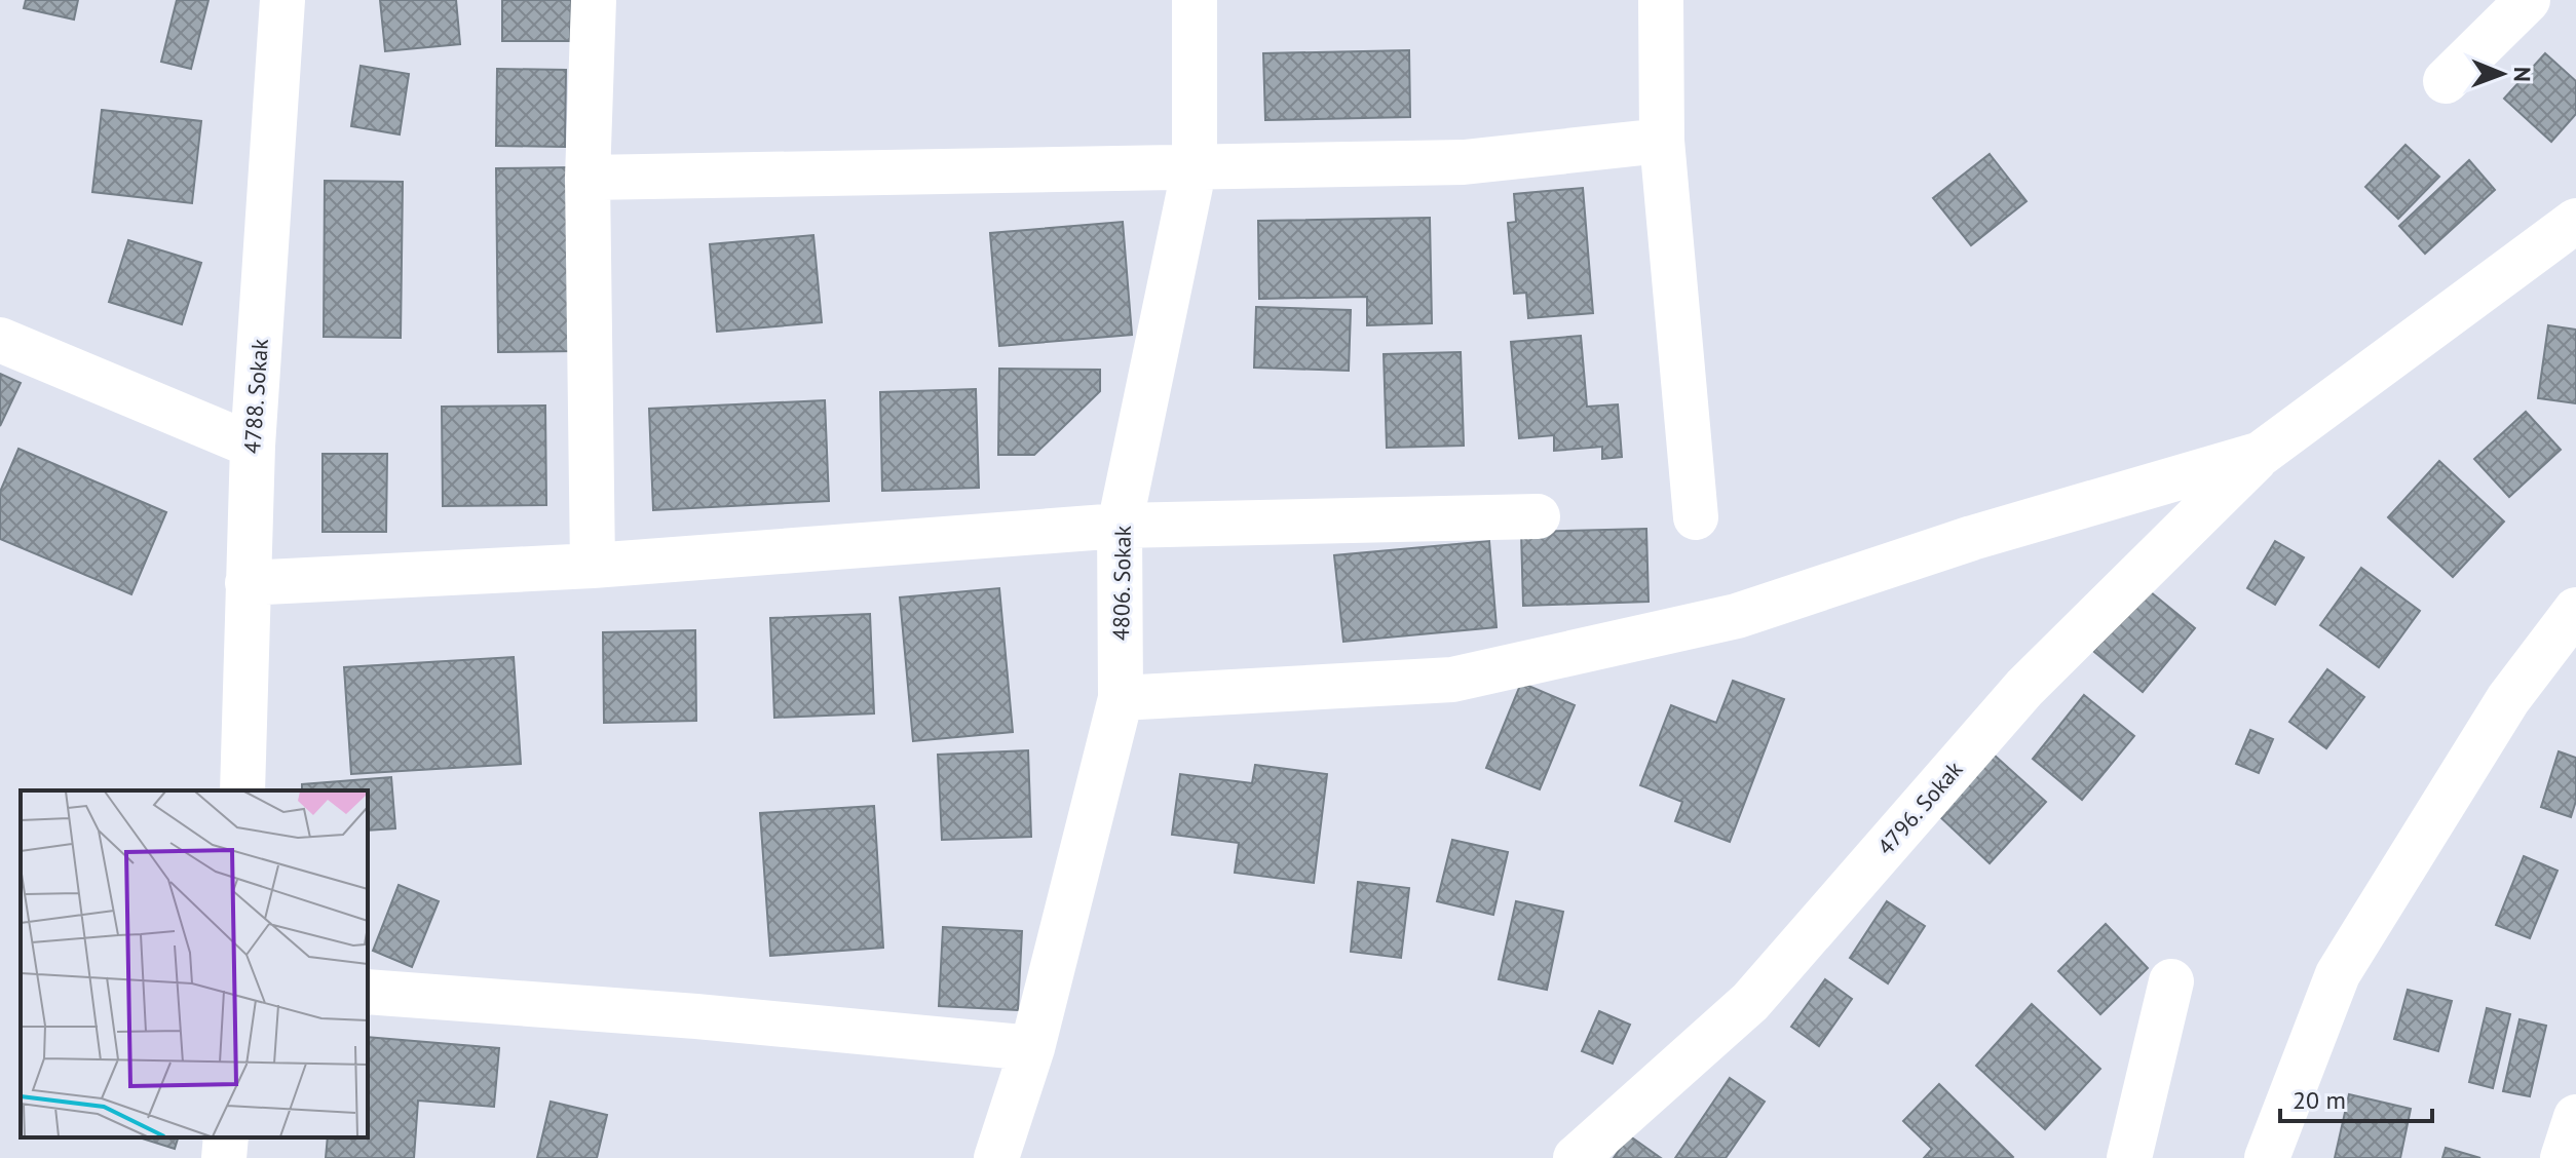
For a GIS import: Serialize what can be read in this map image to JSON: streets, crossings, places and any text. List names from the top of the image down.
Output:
{
  "streets": {
    "street": ["4788. Sokak", "4806. Sokak", "4796. Sokak"]
  },
  "scale_bar": "20 m",
  "north": "right"
}
